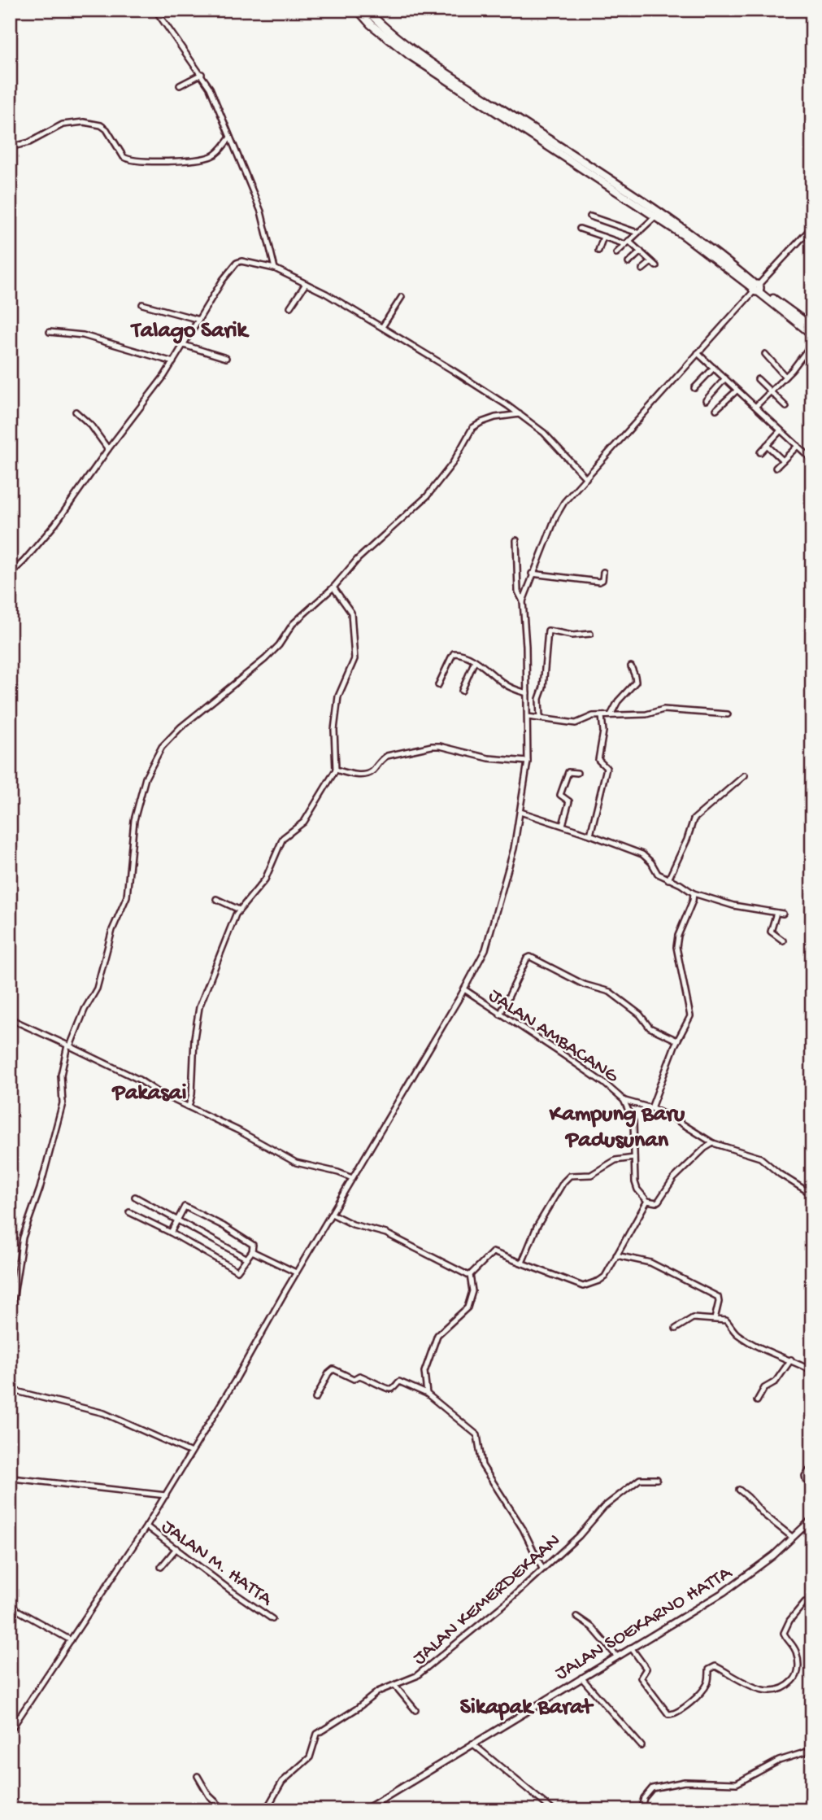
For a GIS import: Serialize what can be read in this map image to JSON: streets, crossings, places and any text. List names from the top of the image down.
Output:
{
  "streets": {
    "street": [
      "JALAN AMBACANG",
      "JALAN M. HATTA",
      "JALAN KEMERDEKAAN",
      "JALAN SOEKARNO HATTA"
    ]
  },
  "districts": [
    "Talago Sarik",
    "Pakasai",
    "Kampung Baru Padusunan",
    "Sikapak Barat"
  ]
}
